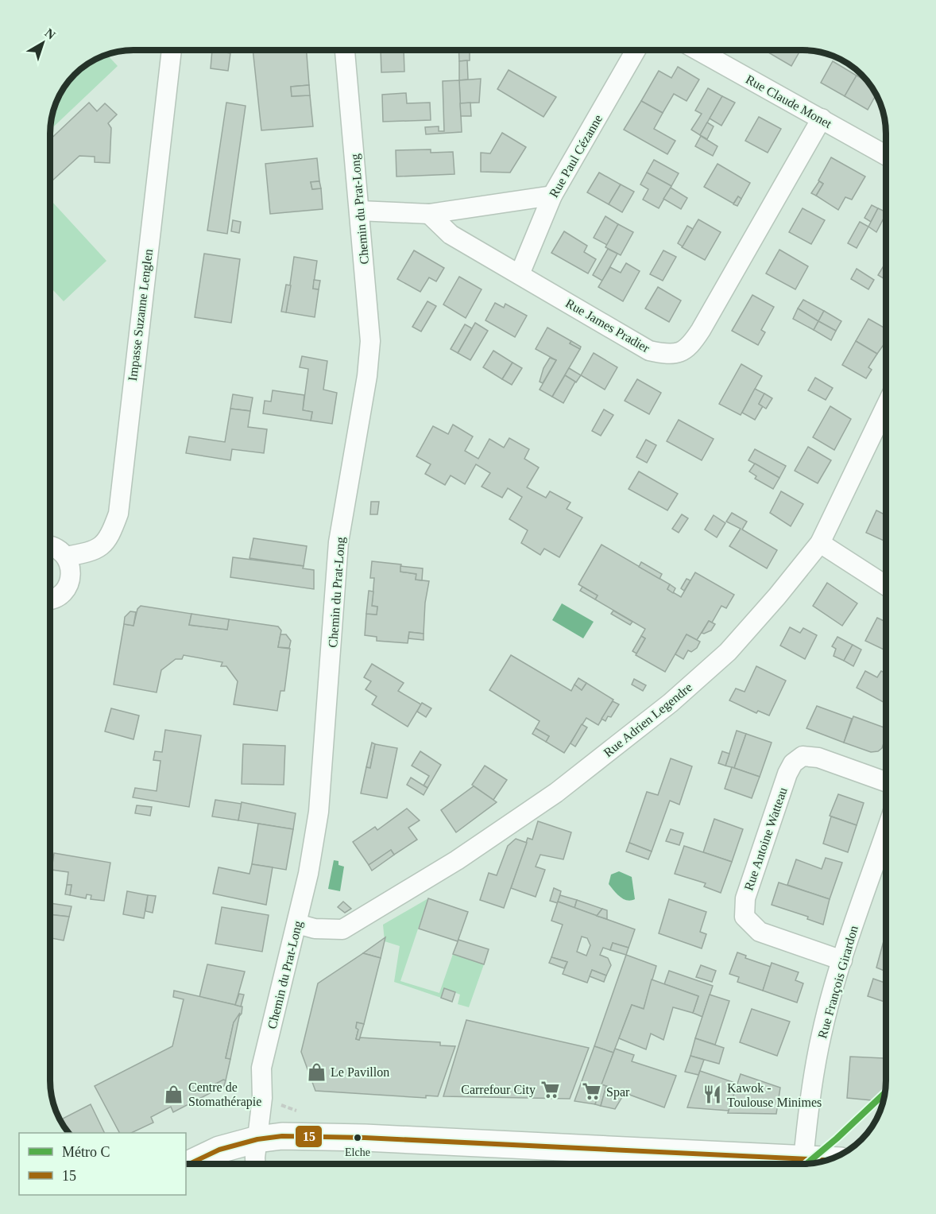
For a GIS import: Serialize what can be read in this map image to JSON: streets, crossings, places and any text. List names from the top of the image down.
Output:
{
  "streets": {
    "street": [
      "Rue Claude Monet",
      "Rue Paul Cézanne",
      "Chemin du Prat-Long",
      "Impasse Suzanne Lenglen",
      "Rue James Pradier",
      "Rue Adrien Legendre",
      "Rue Antoine Watteau",
      "Rue François Girardon"
    ]
  },
  "crossings": [
    ["Rue Claude Monet", "Rue James Pradier"],
    ["Rue Paul Cézanne", "Rue James Pradier"],
    ["Chemin du Prat-Long", "Rue Adrien Legendre"],
    ["Rue Antoine Watteau", "Rue François Girardon"]
  ],
  "places": {
    "shop": ["Le Pavillon", "Centre de Stomathérapie"],
    "supermarket": ["Carrefour City", "Spar"],
    "restaurant": ["Kawok - Toulouse Minimes"],
    "other": ["Elche"]
  },
  "lines": ["metro line C", "transit line 15"],
  "legend": ["Métro C", "15"],
  "north": "top right"
}
